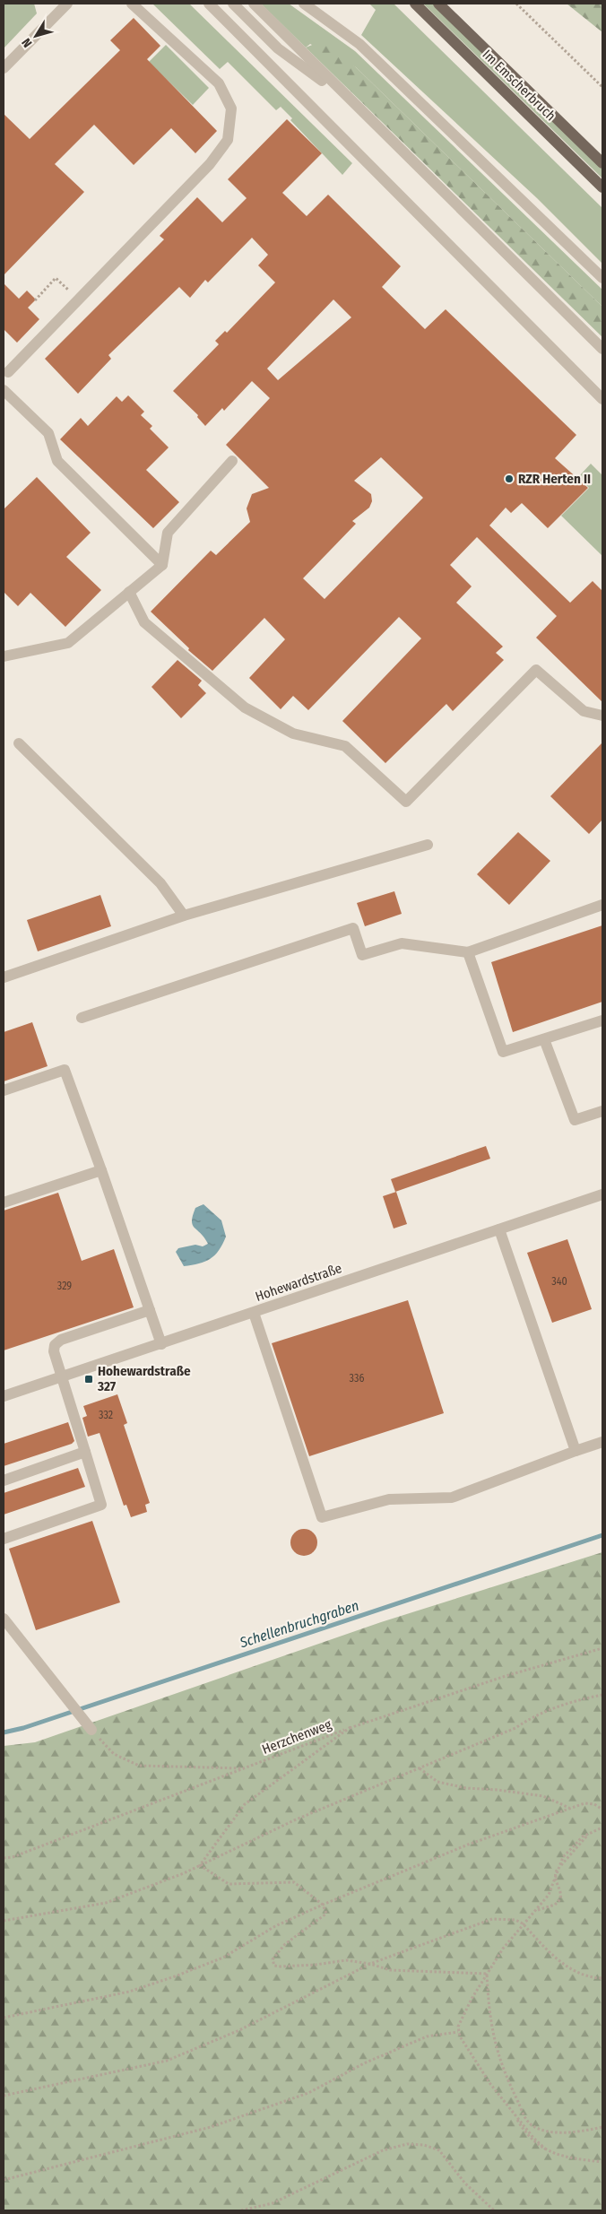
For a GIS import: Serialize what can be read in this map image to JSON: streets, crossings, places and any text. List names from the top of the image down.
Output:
{
  "streets": {
    "main road": ["Im Emscherbruch"],
    "street": ["Hohewardstraße"],
    "path": ["Herzchenweg"]
  },
  "water": ["Schellenbruchgraben"],
  "places": {
    "other": ["RZR Herten II"],
    "transit": ["Hohewardstraße 327"]
  },
  "house_numbers": [
    "340",
    "329",
    "336",
    "332"
  ],
  "north": "bottom left"
}
